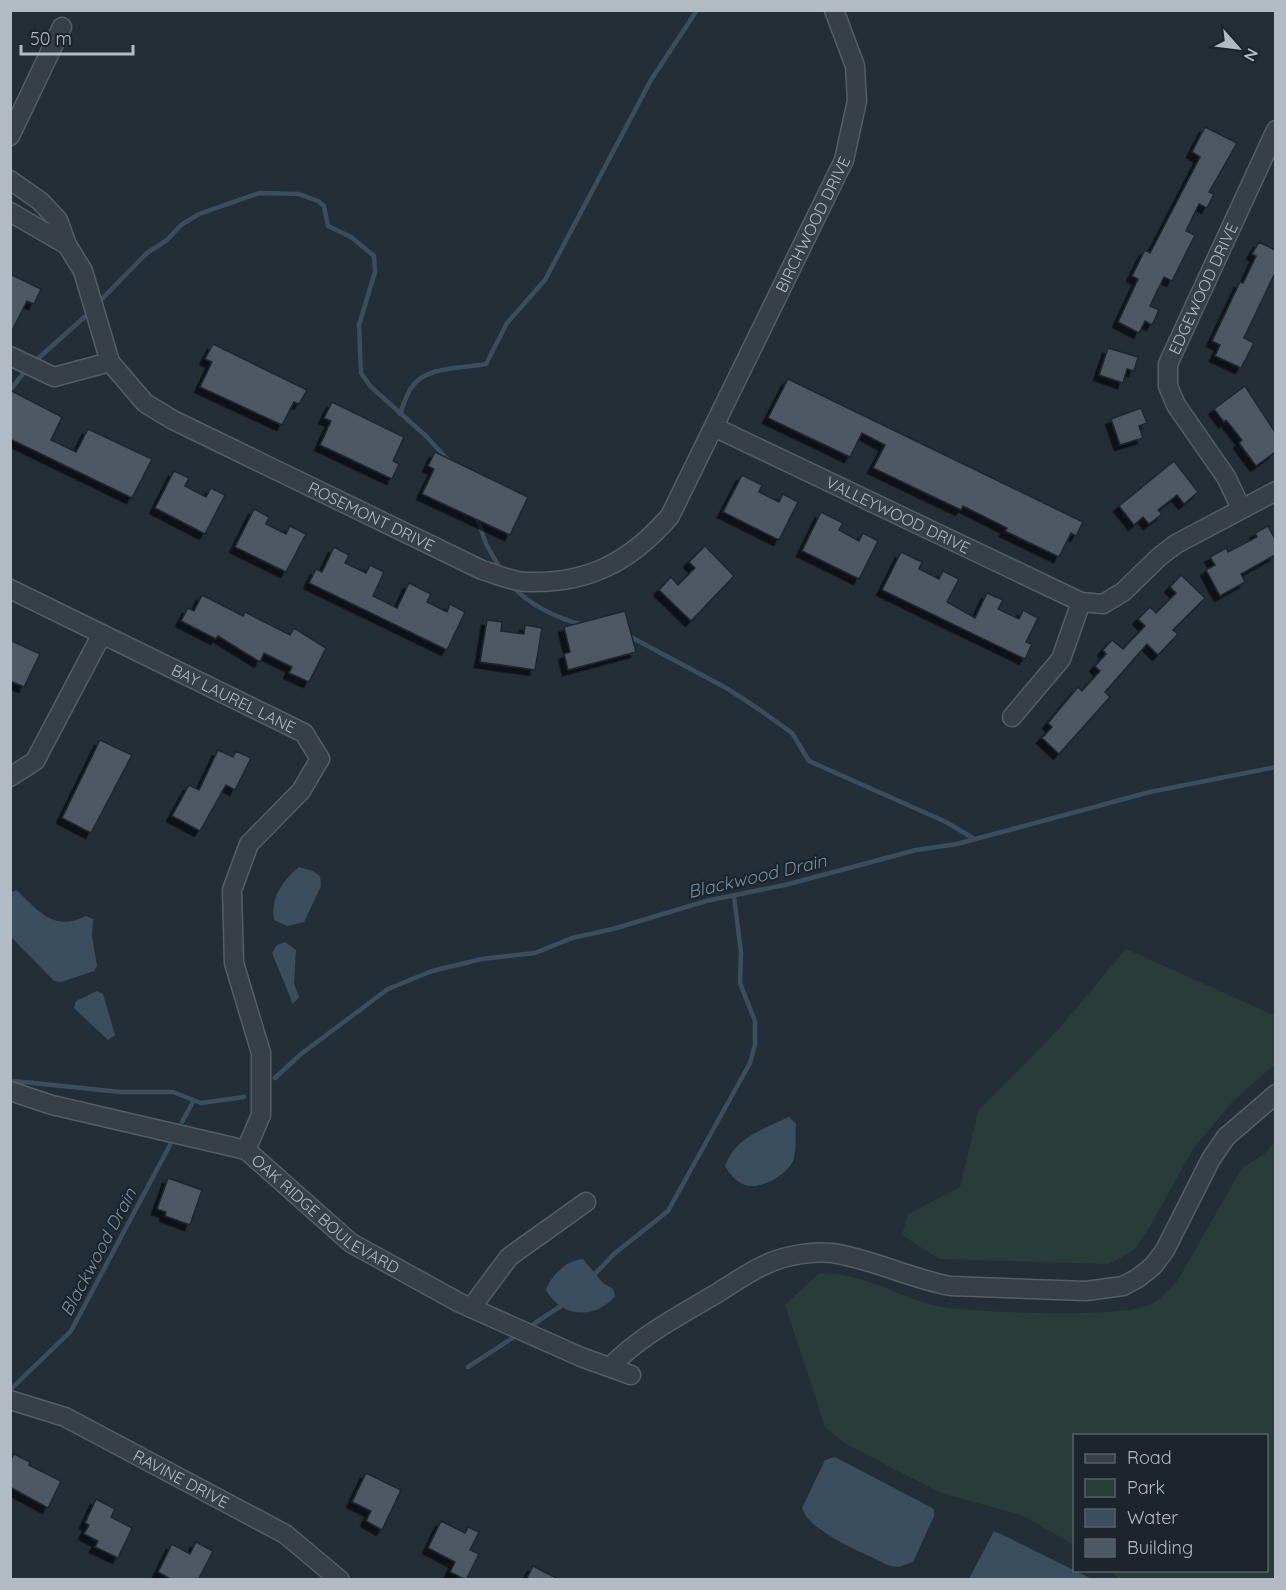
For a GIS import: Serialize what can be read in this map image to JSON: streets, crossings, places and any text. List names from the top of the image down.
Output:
{
  "streets": {
    "street": [
      "BIRCHWOOD DRIVE",
      "EDGEWOOD DRIVE",
      "VALLEYWOOD DRIVE",
      "ROSEMONT DRIVE",
      "BAY LAUREL LANE",
      "OAK RIDGE BOULEVARD",
      "RAVINE DRIVE"
    ]
  },
  "crossings": [
    ["BIRCHWOOD DRIVE", "VALLEYWOOD DRIVE"],
    ["BIRCHWOOD DRIVE", "ROSEMONT DRIVE"],
    ["EDGEWOOD DRIVE", "VALLEYWOOD DRIVE"],
    ["VALLEYWOOD DRIVE", "ROSEMONT DRIVE"],
    ["BAY LAUREL LANE", "OAK RIDGE BOULEVARD"]
  ],
  "water": ["Blackwood Drain"],
  "legend": [
    "Road",
    "Park",
    "Water",
    "Building"
  ],
  "scale_bar": "50 m",
  "north": "bottom right"
}
